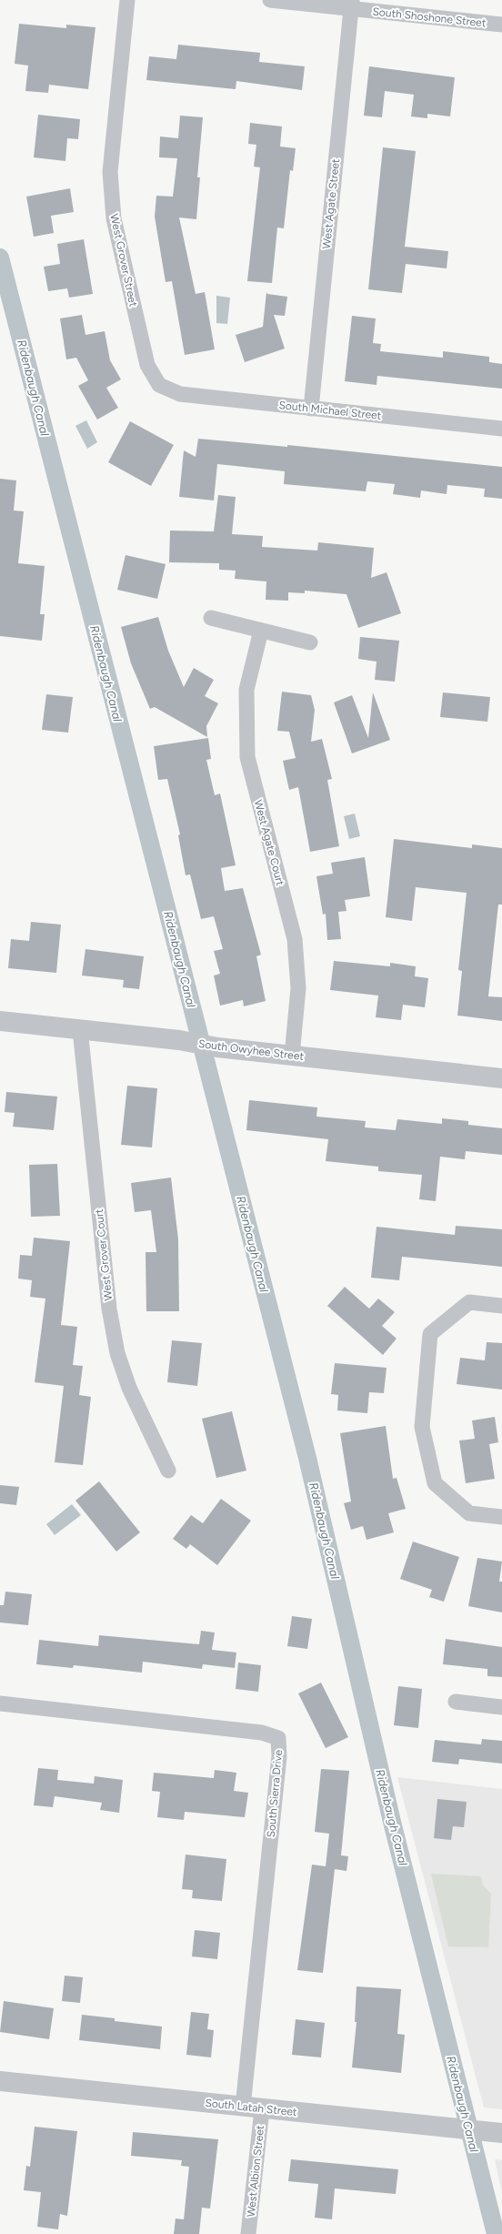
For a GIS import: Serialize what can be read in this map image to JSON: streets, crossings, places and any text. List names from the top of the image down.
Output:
{
  "streets": {
    "street": [
      "South Shoshone Street",
      "West Agate Street",
      "West Grover Street",
      "South Michael Street",
      "West Agate Court",
      "South Owyhee Street",
      "West Grover Court",
      "South Sierra Drive",
      "South Latah Street",
      "West Albion Street"
    ]
  },
  "crossings": [
    ["South Shoshone Street", "West Agate Street"],
    ["West Agate Street", "South Michael Street"],
    ["West Grover Street", "South Michael Street"],
    ["West Agate Court", "South Owyhee Street"],
    ["South Owyhee Street", "West Grover Court"],
    ["South Sierra Drive", "South Latah Street"],
    ["South Sierra Drive", "West Albion Street"],
    ["South Latah Street", "West Albion Street"]
  ],
  "water": ["Ridenbaugh Canal"]
}
